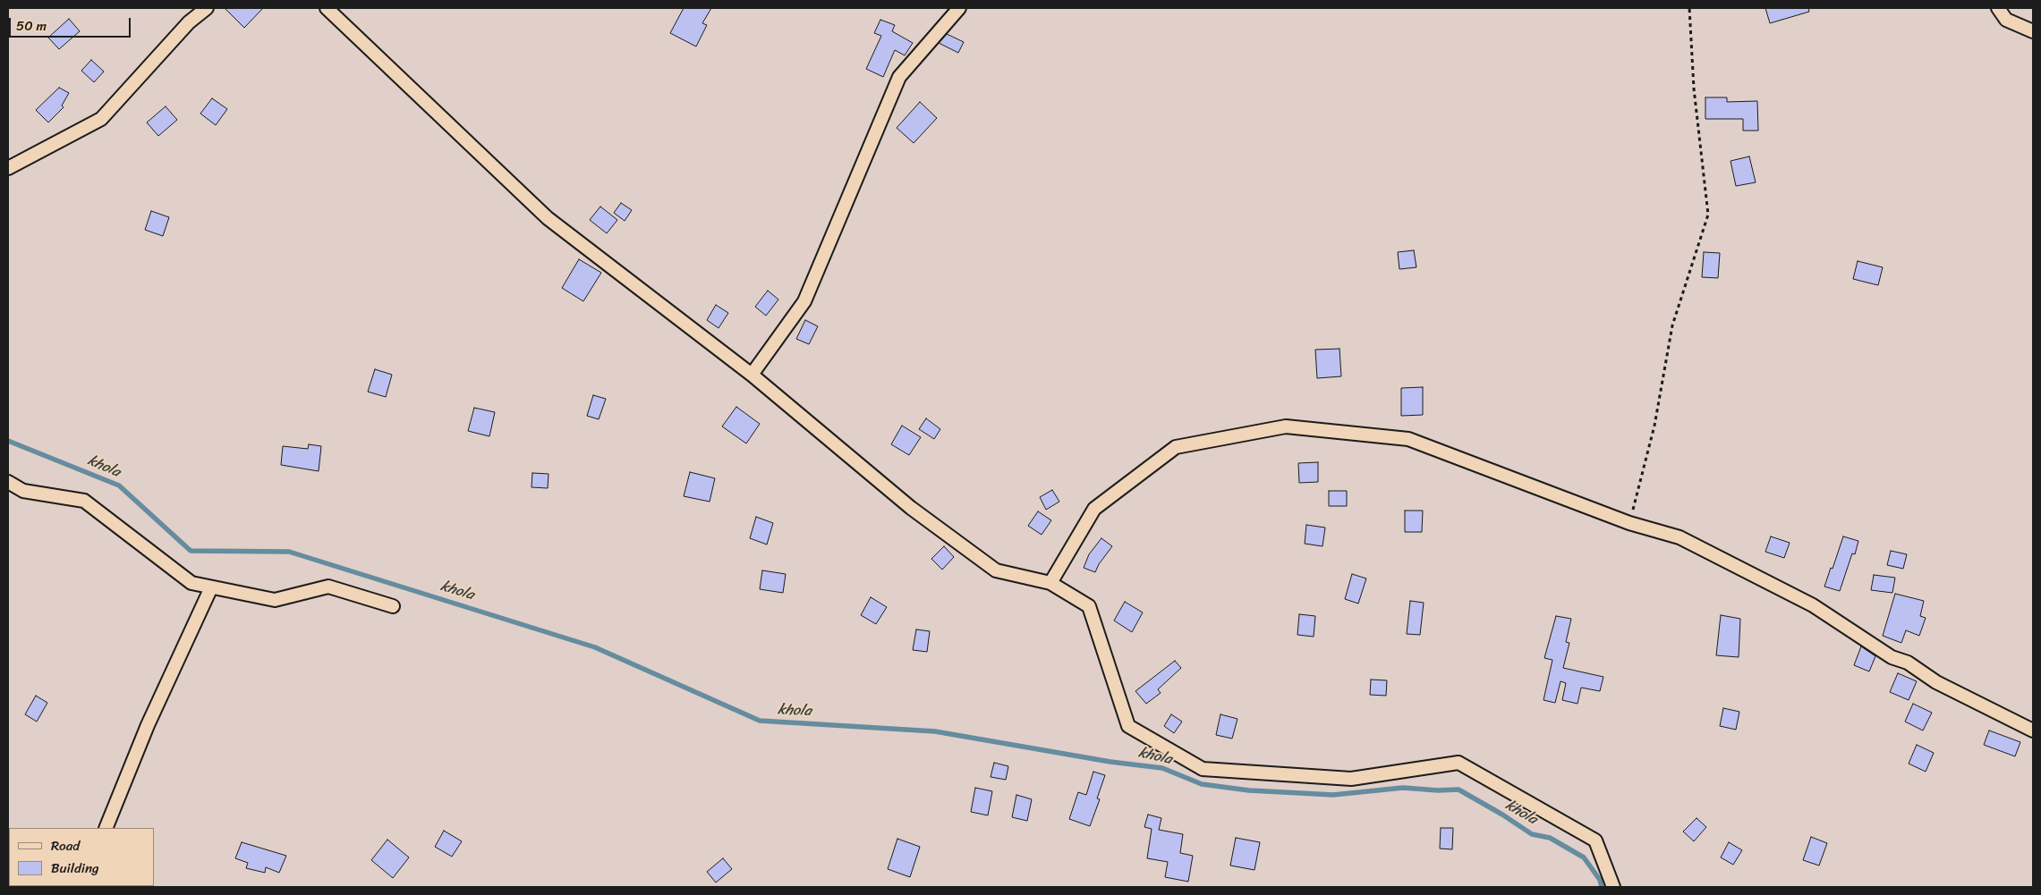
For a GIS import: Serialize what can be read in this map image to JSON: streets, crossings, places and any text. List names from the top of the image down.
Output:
{
  "water": ["khola"],
  "legend": ["Road", "Building"],
  "scale_bar": "50 m"
}
